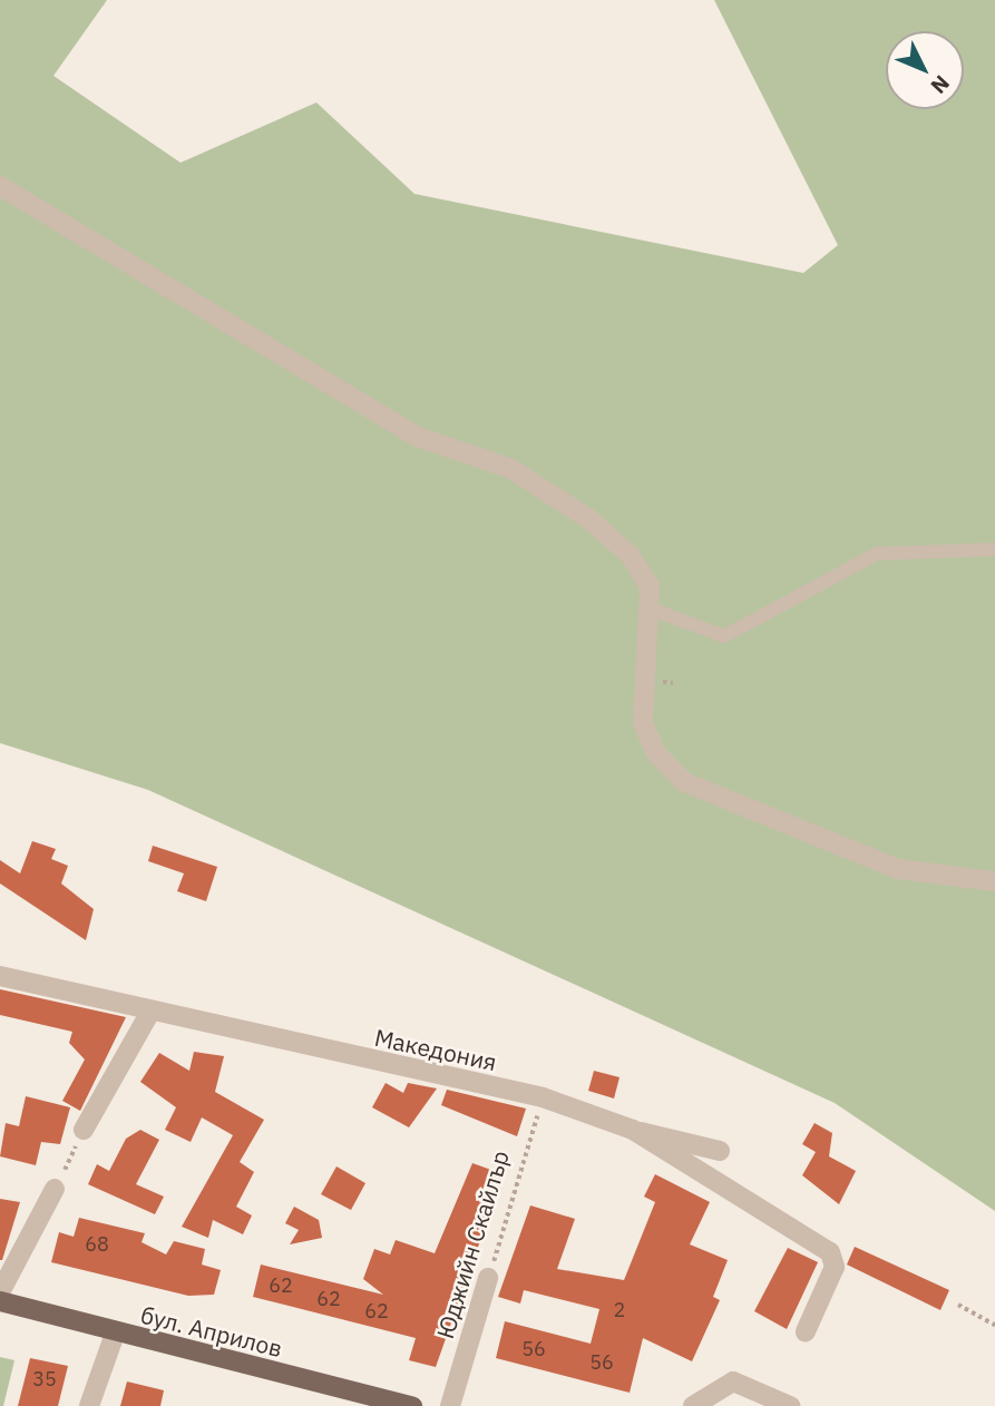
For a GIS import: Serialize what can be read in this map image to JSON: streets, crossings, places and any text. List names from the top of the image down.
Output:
{
  "streets": {
    "main road": ["бул. Априлов"],
    "street": ["Македония", "Юджийн Скайлър"]
  },
  "crossings": [
    ["Македония", "Юджийн Скайлър"]
  ],
  "house_numbers": [
    "68",
    "62",
    "62",
    "2",
    "62",
    "56",
    "56",
    "35"
  ],
  "north": "bottom right"
}
